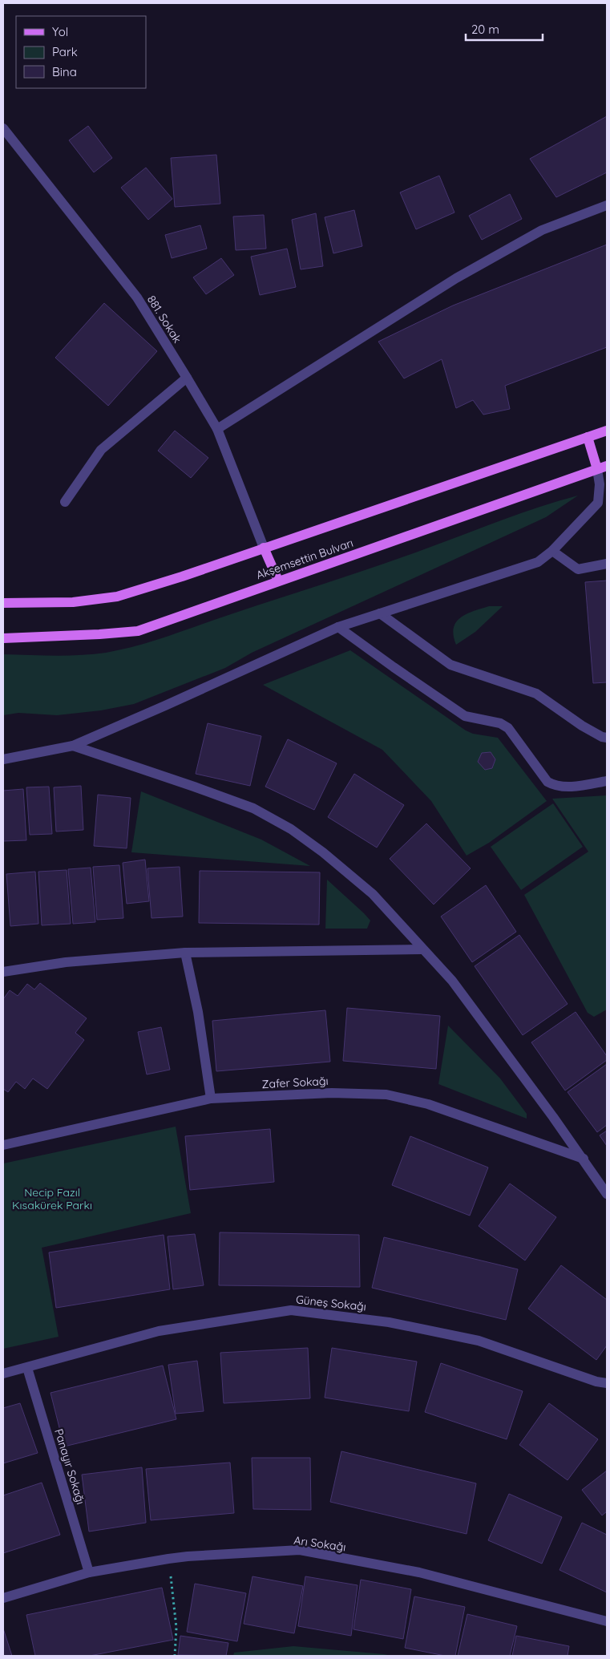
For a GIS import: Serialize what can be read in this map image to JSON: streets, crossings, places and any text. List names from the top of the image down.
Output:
{
  "streets": {
    "main road": ["Akşemsettin Bulvarı"],
    "street": [
      "881. Sokak",
      "Zafer Sokağı",
      "Güneş Sokağı",
      "Panayır Sokağı",
      "Arı Sokağı"
    ]
  },
  "crossings": [
    ["881. Sokak", "Akşemsettin Bulvarı"],
    ["Güneş Sokağı", "Panayır Sokağı"],
    ["Panayır Sokağı", "Arı Sokağı"]
  ],
  "parks": ["Necip Fazıl Kısakürek Parkı"],
  "legend": ["Yol", "Park", "Bina"],
  "scale_bar": "20 m"
}
